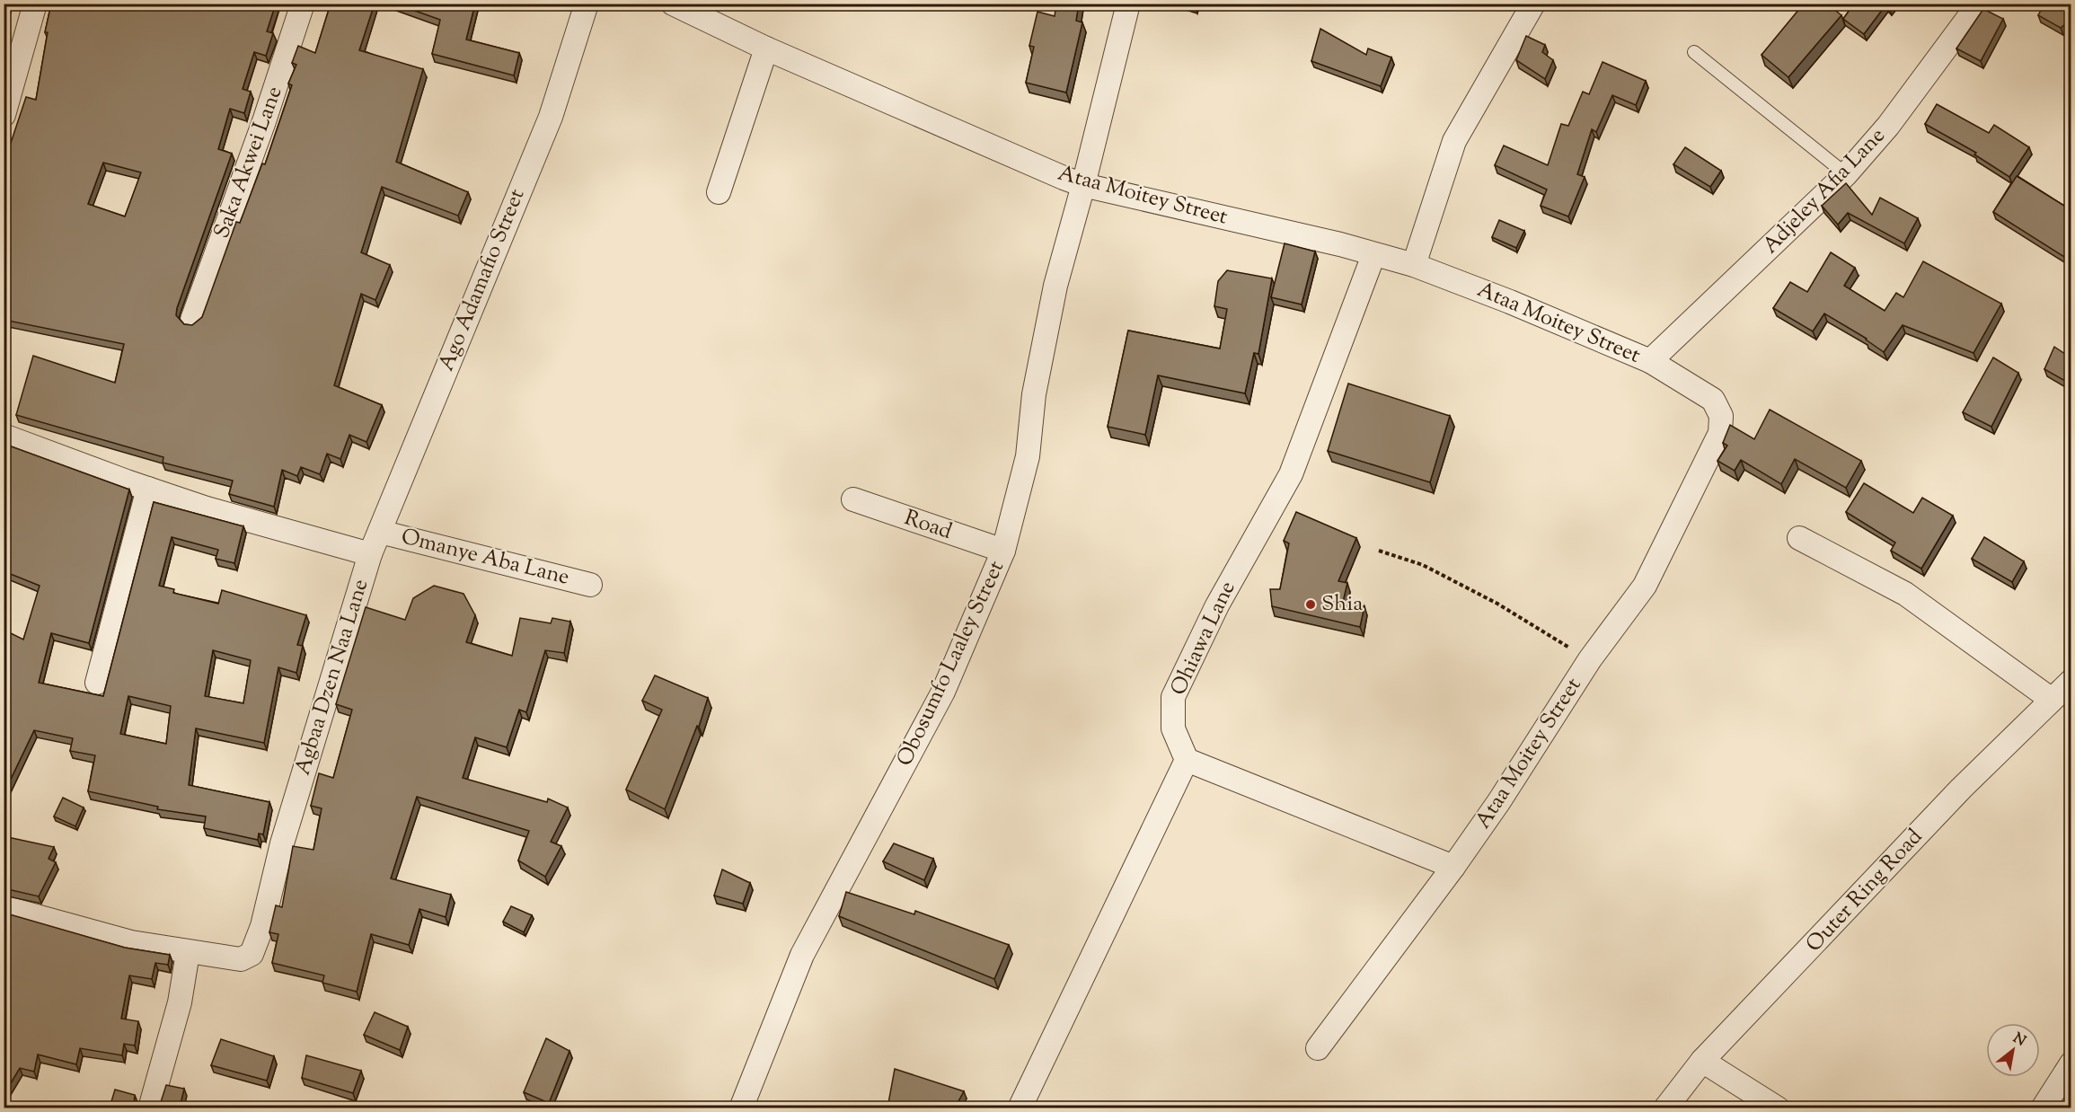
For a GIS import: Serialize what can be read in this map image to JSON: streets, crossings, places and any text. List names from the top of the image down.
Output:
{
  "streets": {
    "street": [
      "Saka Akwei Lane",
      "Adjeley Afia Lane",
      "Ataa Moitey Street",
      "Ago Adamafio Street",
      "Road",
      "Omanye Aba Lane",
      "Ohiawa Lane",
      "Obosumfo Laaley Street",
      "Agbaa Dzen Naa Lane",
      "Outer Ring Road"
    ]
  },
  "crossings": [
    ["Adjeley Afia Lane", "Ataa Moitey Street"],
    ["Ataa Moitey Street", "Ohiawa Lane"],
    ["Ataa Moitey Street", "Obosumfo Laaley Street"],
    ["Ago Adamafio Street", "Omanye Aba Lane"],
    ["Ago Adamafio Street", "Agbaa Dzen Naa Lane"],
    ["Road", "Obosumfo Laaley Street"]
  ],
  "places": ["Shia"],
  "north": "top right"
}
